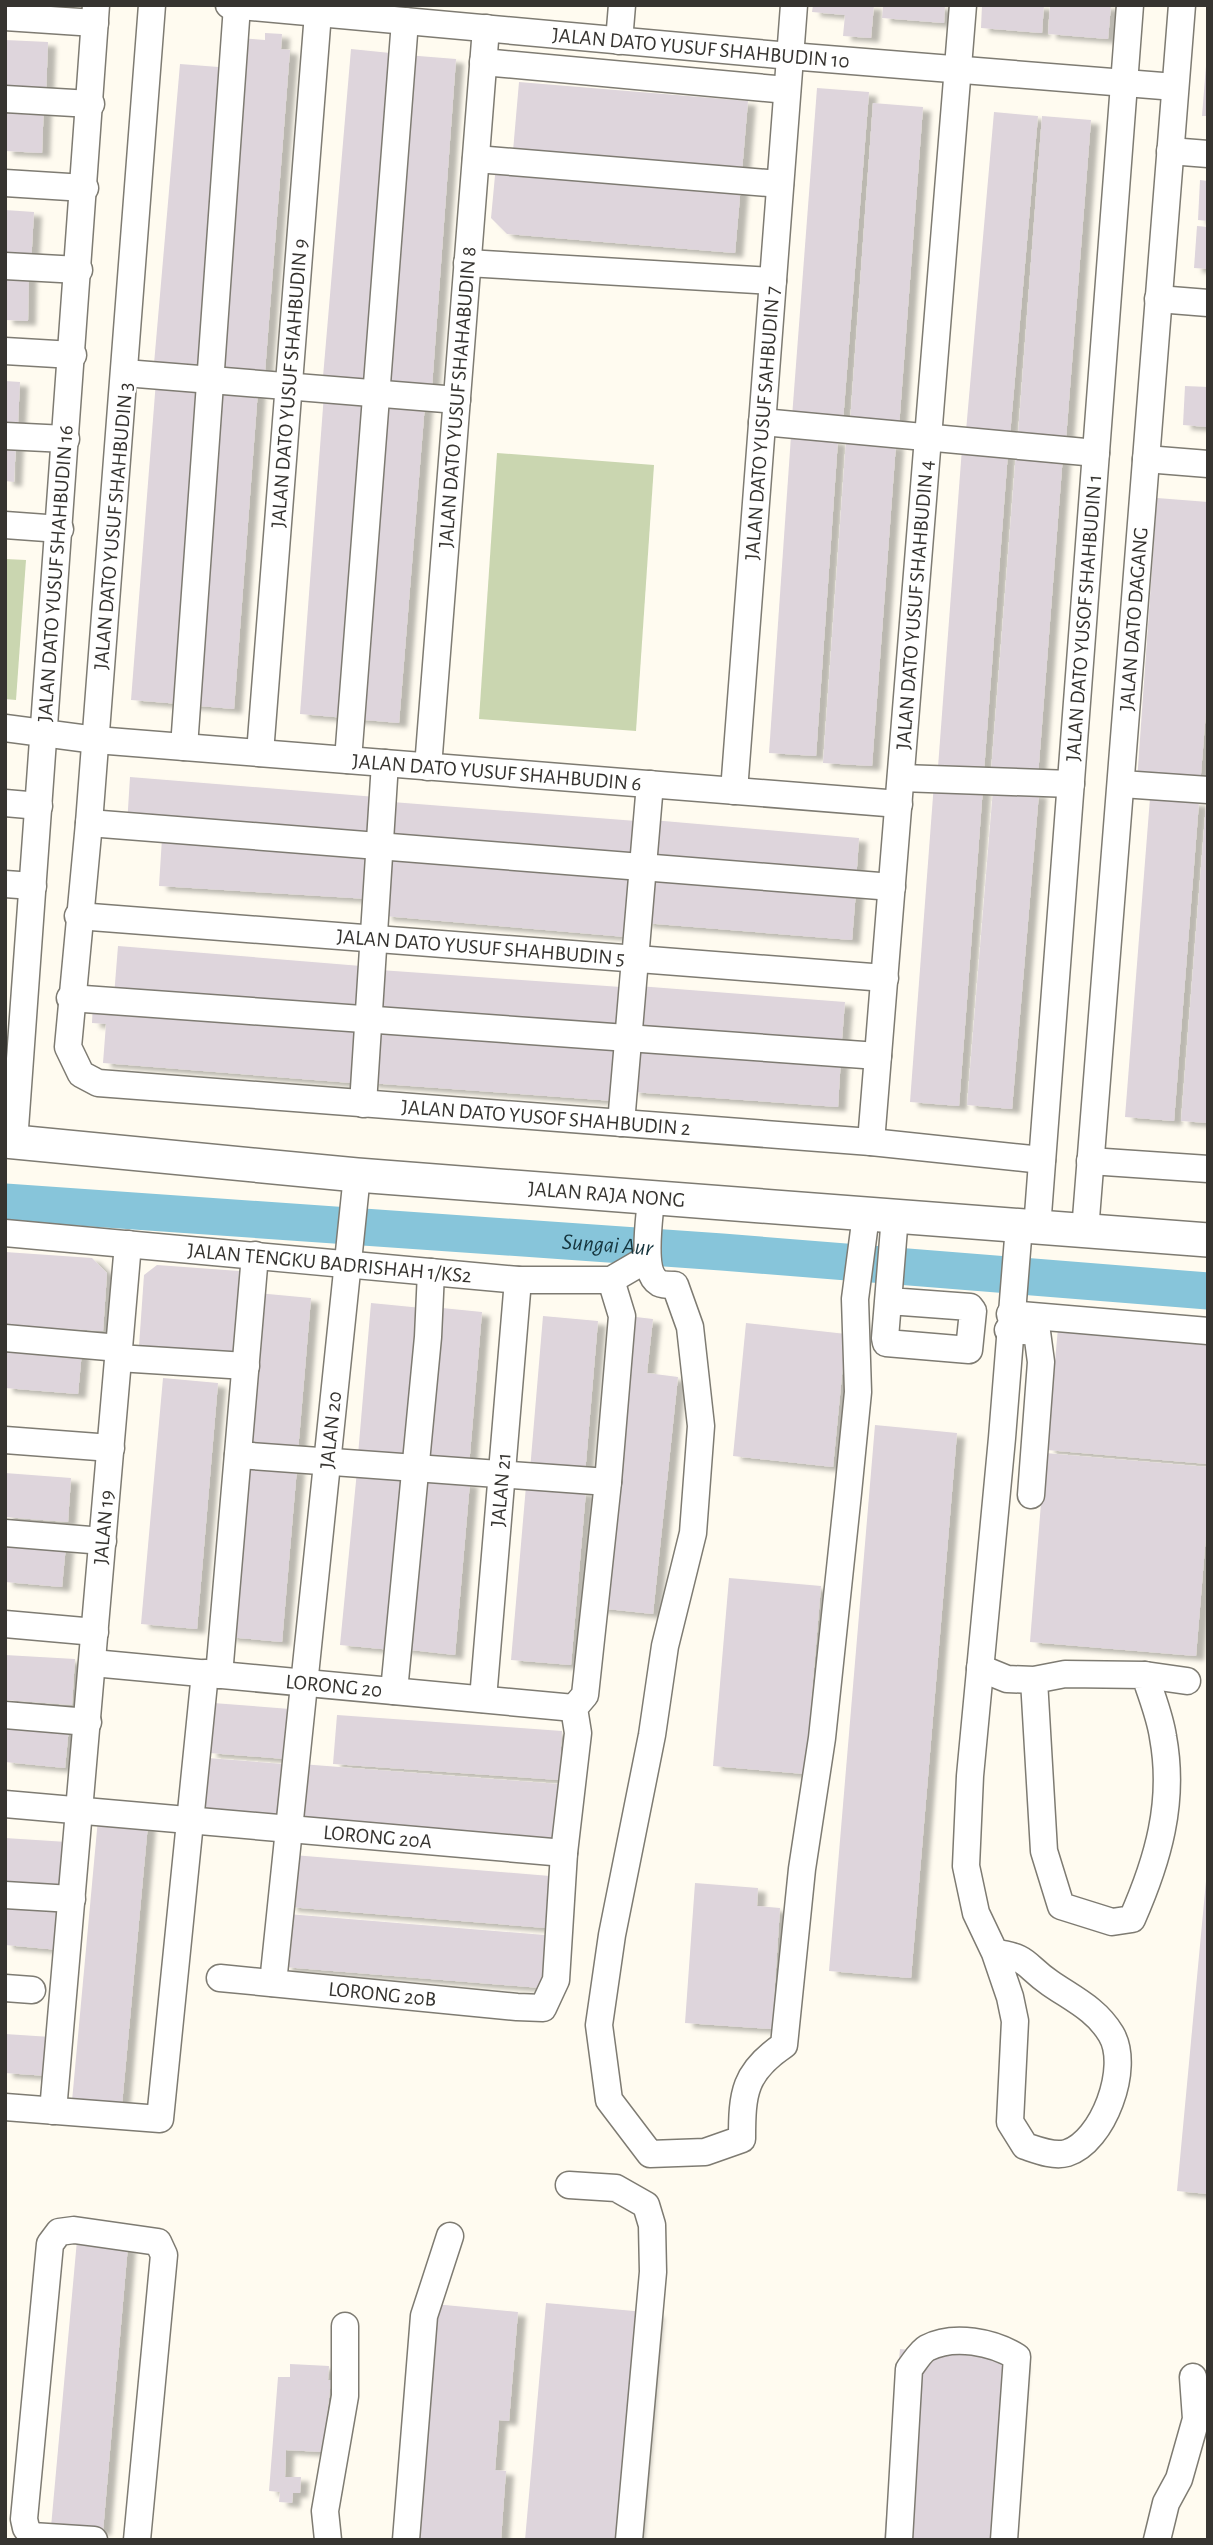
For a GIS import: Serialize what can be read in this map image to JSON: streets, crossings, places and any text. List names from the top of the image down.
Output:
{
  "streets": {
    "main road": ["JALAN RAJA NONG"],
    "street": [
      "JALAN DATO YUSUF SHAHBUDIN 10",
      "JALAN DATO YUSUF SHAHBUDIN 9",
      "JALAN DATO YUSUF SHAHABUDIN 8",
      "JALAN DATO YUSUF SAHBUDIN 7",
      "JALAN DATO YUSUF SHAHBUDIN 3",
      "JALAN DATO YUSUF SHAHBUDIN 16",
      "JALAN DATO YUSUF SHAHBUDIN 4",
      "JALAN DATO YUSOF SHAHBUDIN 1",
      "JALAN DATO DAGANG",
      "JALAN DATO YUSUF SHAHBUDIN 6",
      "JALAN DATO YUSUF SHAHBUDIN 5",
      "JALAN DATO YUSOF SHAHBUDIN 2",
      "JALAN TENGKU BADRISHAH 1/KS2",
      "JALAN 20",
      "JALAN 21",
      "JALAN 19",
      "LORONG 20",
      "LORONG 20A",
      "LORONG 20B"
    ]
  },
  "crossings": [
    ["JALAN DATO YUSUF SHAHBUDIN 10", "JALAN DATO YUSUF SHAHBUDIN 9"],
    ["JALAN DATO YUSUF SHAHBUDIN 10", "JALAN DATO YUSUF SHAHABUDIN 8"],
    ["JALAN DATO YUSUF SHAHBUDIN 10", "JALAN DATO YUSUF SAHBUDIN 7"],
    ["JALAN DATO YUSUF SHAHBUDIN 10", "JALAN DATO YUSUF SHAHBUDIN 4"],
    ["JALAN DATO YUSUF SHAHBUDIN 10", "JALAN DATO YUSOF SHAHBUDIN 1"],
    ["JALAN DATO YUSUF SHAHBUDIN 10", "JALAN DATO DAGANG"],
    ["JALAN DATO YUSUF SHAHBUDIN 9", "JALAN DATO YUSUF SHAHBUDIN 6"],
    ["JALAN DATO YUSUF SHAHABUDIN 8", "JALAN DATO YUSUF SHAHBUDIN 6"],
    ["JALAN DATO YUSUF SAHBUDIN 7", "JALAN DATO YUSUF SHAHBUDIN 6"],
    ["JALAN DATO YUSUF SHAHBUDIN 3", "JALAN DATO YUSUF SHAHBUDIN 6"],
    ["JALAN DATO YUSUF SHAHBUDIN 3", "JALAN DATO YUSUF SHAHBUDIN 5"],
    ["JALAN DATO YUSUF SHAHBUDIN 3", "JALAN DATO YUSOF SHAHBUDIN 2"],
    ["JALAN DATO YUSUF SHAHBUDIN 16", "JALAN DATO YUSUF SHAHBUDIN 6"],
    ["JALAN DATO YUSUF SHAHBUDIN 16", "JALAN RAJA NONG"],
    ["JALAN DATO YUSUF SHAHBUDIN 4", "JALAN DATO YUSUF SHAHBUDIN 6"],
    ["JALAN DATO YUSUF SHAHBUDIN 4", "JALAN DATO YUSUF SHAHBUDIN 5"],
    ["JALAN DATO YUSUF SHAHBUDIN 4", "JALAN DATO YUSOF SHAHBUDIN 2"],
    ["JALAN DATO YUSOF SHAHBUDIN 1", "JALAN DATO YUSOF SHAHBUDIN 2"],
    ["JALAN DATO YUSOF SHAHBUDIN 1", "JALAN RAJA NONG"],
    ["JALAN DATO DAGANG", "JALAN RAJA NONG"],
    ["JALAN RAJA NONG", "JALAN 20"],
    ["JALAN TENGKU BADRISHAH 1/KS2", "JALAN 20"],
    ["JALAN TENGKU BADRISHAH 1/KS2", "JALAN 21"],
    ["JALAN TENGKU BADRISHAH 1/KS2", "JALAN 19"],
    ["JALAN 20", "LORONG 20"],
    ["JALAN 20", "LORONG 20A"],
    ["JALAN 20", "LORONG 20B"],
    ["JALAN 21", "LORONG 20"],
    ["JALAN 19", "LORONG 20"],
    ["JALAN 19", "LORONG 20A"],
    ["LORONG 20A", "LORONG 20B"]
  ],
  "water": ["Sungai Aur"]
}
